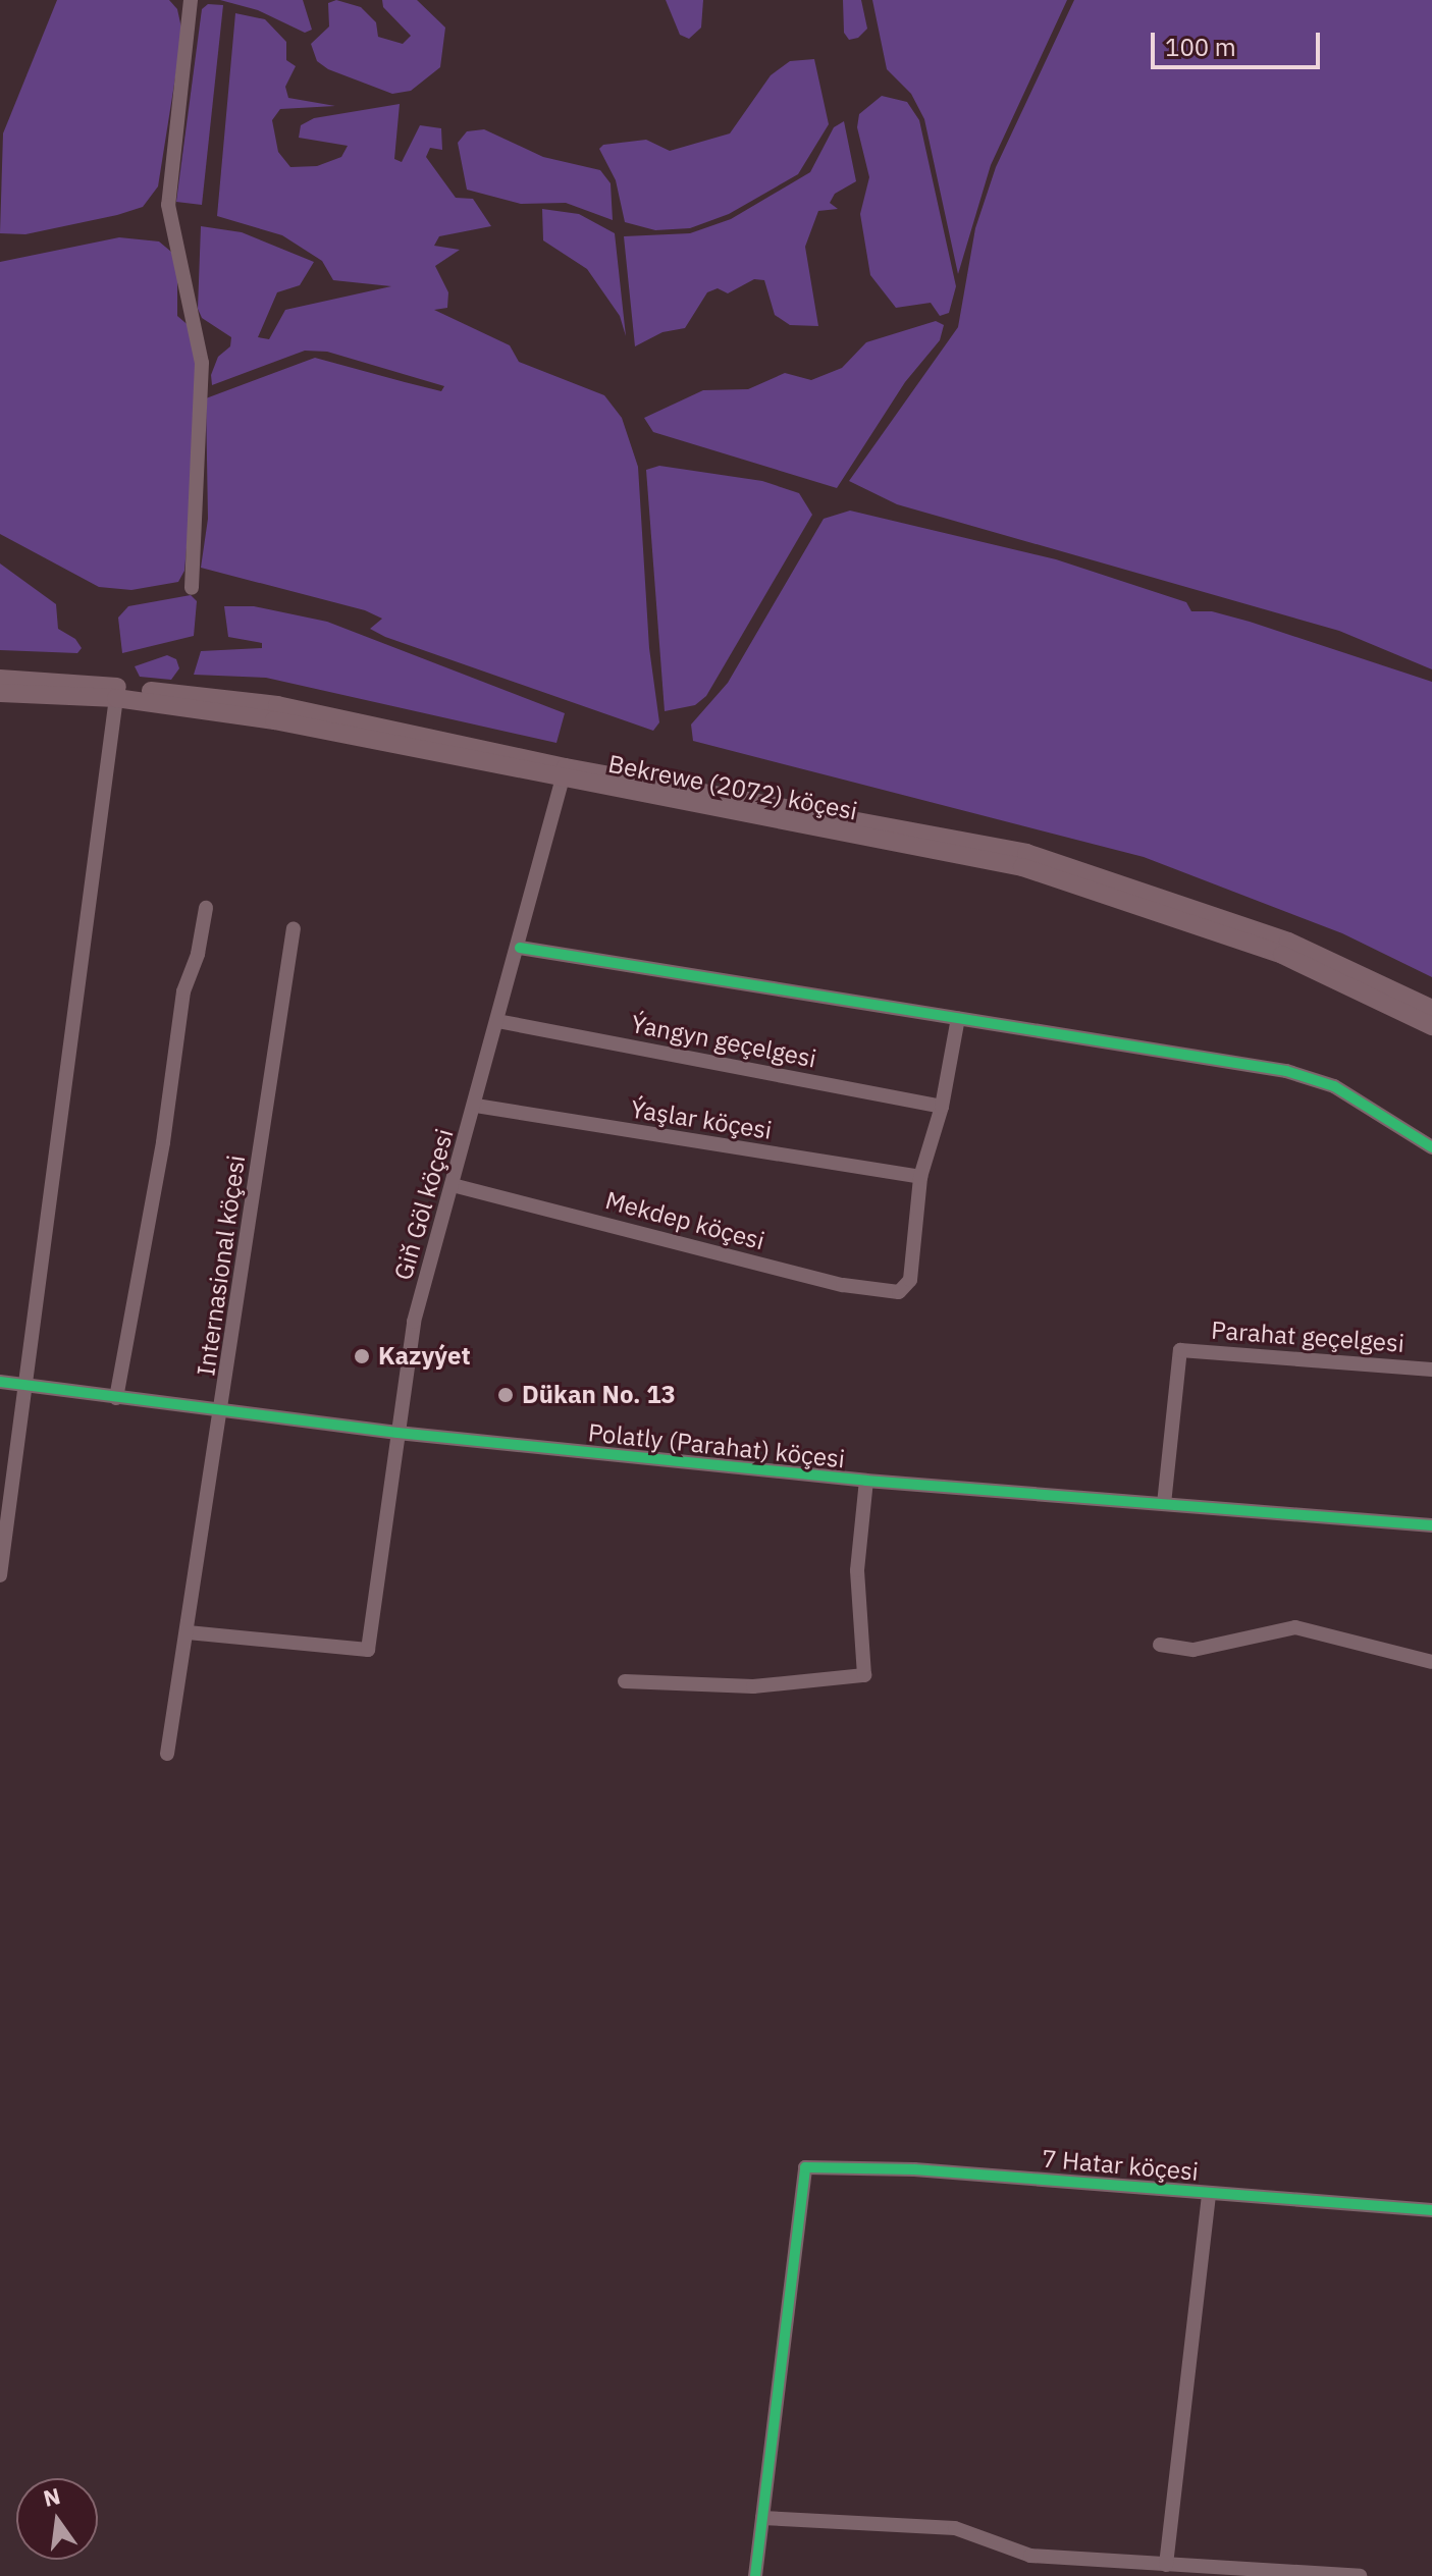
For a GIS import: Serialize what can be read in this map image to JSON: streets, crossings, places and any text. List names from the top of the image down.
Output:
{
  "streets": {
    "main road": ["Bekrewe (2072) köçesi"],
    "street": [
      "Ýangyn geçelgesi",
      "Ýaşlar köçesi",
      "Giň Göl köçesi",
      "Mekdep köçesi",
      "Internasional köçesi",
      "Parahat geçelgesi",
      "Polatly (Parahat) köçesi",
      "7 Hatar köçesi"
    ]
  },
  "crossings": [
    ["Bekrewe (2072) köçesi", "Giň Göl köçesi"],
    ["Ýangyn geçelgesi", "Giň Göl köçesi"],
    ["Ýaşlar köçesi", "Giň Göl köçesi"],
    ["Ýaşlar köçesi", "Mekdep köçesi"],
    ["Giň Göl köçesi", "Mekdep köçesi"],
    ["Giň Göl köçesi", "Internasional köçesi"],
    ["Giň Göl köçesi", "Polatly (Parahat) köçesi"],
    ["Internasional köçesi", "Polatly (Parahat) köçesi"],
    ["Parahat geçelgesi", "Polatly (Parahat) köçesi"]
  ],
  "places": ["Kazyýet", "Dükan No. 13"],
  "scale_bar": "100 m",
  "north": "top"
}
